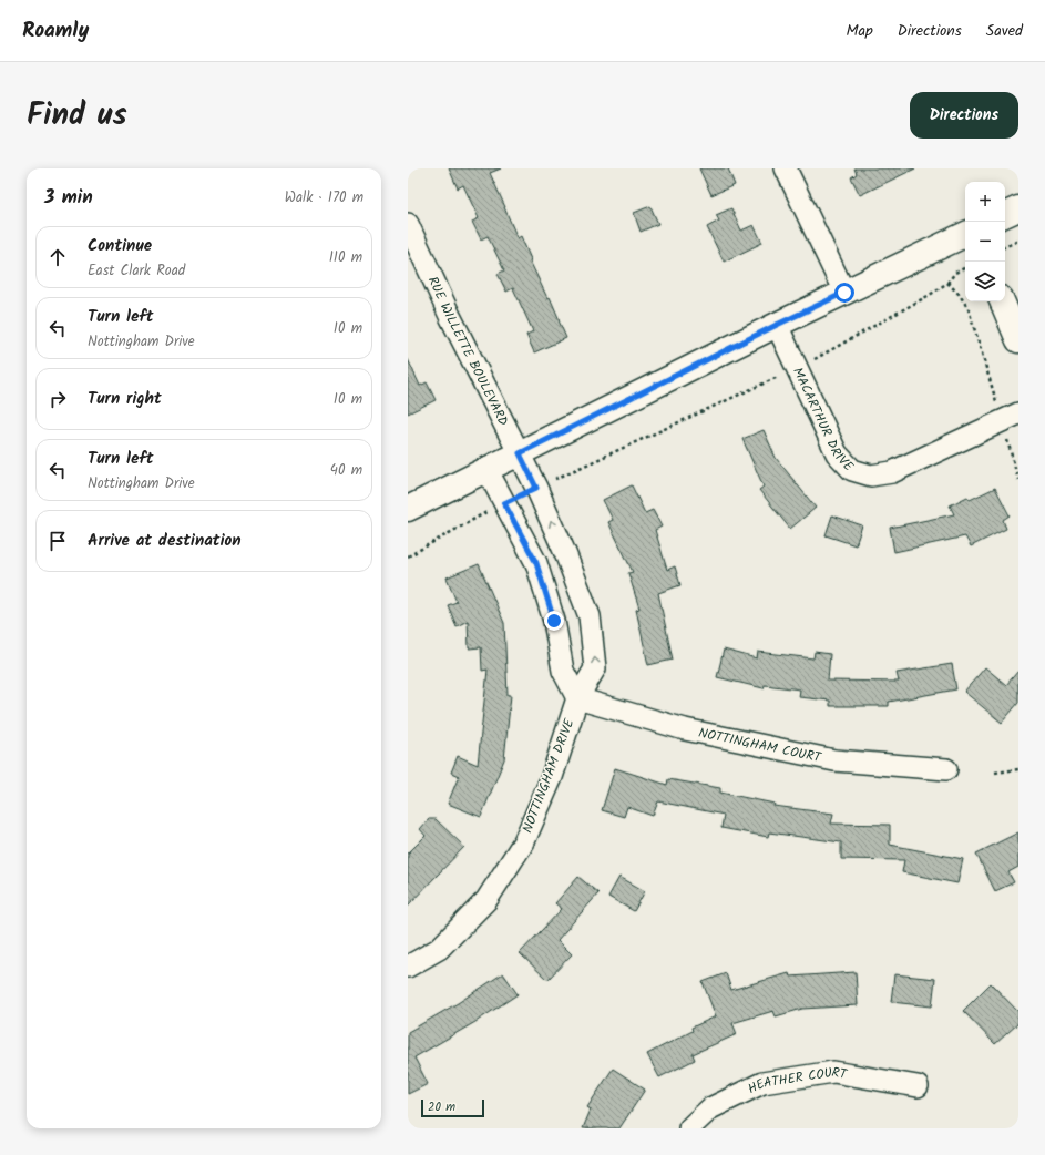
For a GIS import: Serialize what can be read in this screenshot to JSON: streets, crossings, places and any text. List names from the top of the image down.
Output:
{
  "streets": {
    "street": [
      "RUE WILLETTE BOULEVARD",
      "MACARTHUR DRIVE",
      "NOTTINGHAM COURT",
      "NOTTINGHAM DRIVE",
      "HEATHER COURT"
    ]
  },
  "crossings": [
    ["RUE WILLETTE BOULEVARD", "NOTTINGHAM DRIVE"],
    ["NOTTINGHAM COURT", "NOTTINGHAM DRIVE"]
  ],
  "scale_bar": "20 m",
  "page": {
    "header": "Roamly",
    "nav": ["Map", "Directions", "Saved"],
    "title": "Find us",
    "buttons": "Directions",
    "heading": ["3 min", "Walk · 170 m"],
    "map_buttons": ["+", "−"],
    "list": [
      ["Continue", "East Clark Road", "110 m"],
      ["Turn left", "Nottingham Drive", "10 m"],
      ["Turn right", "10 m"],
      ["Turn left", "Nottingham Drive", "40 m"],
      "Arrive at destination"
    ],
    "scale": "20 m"
  }
}
